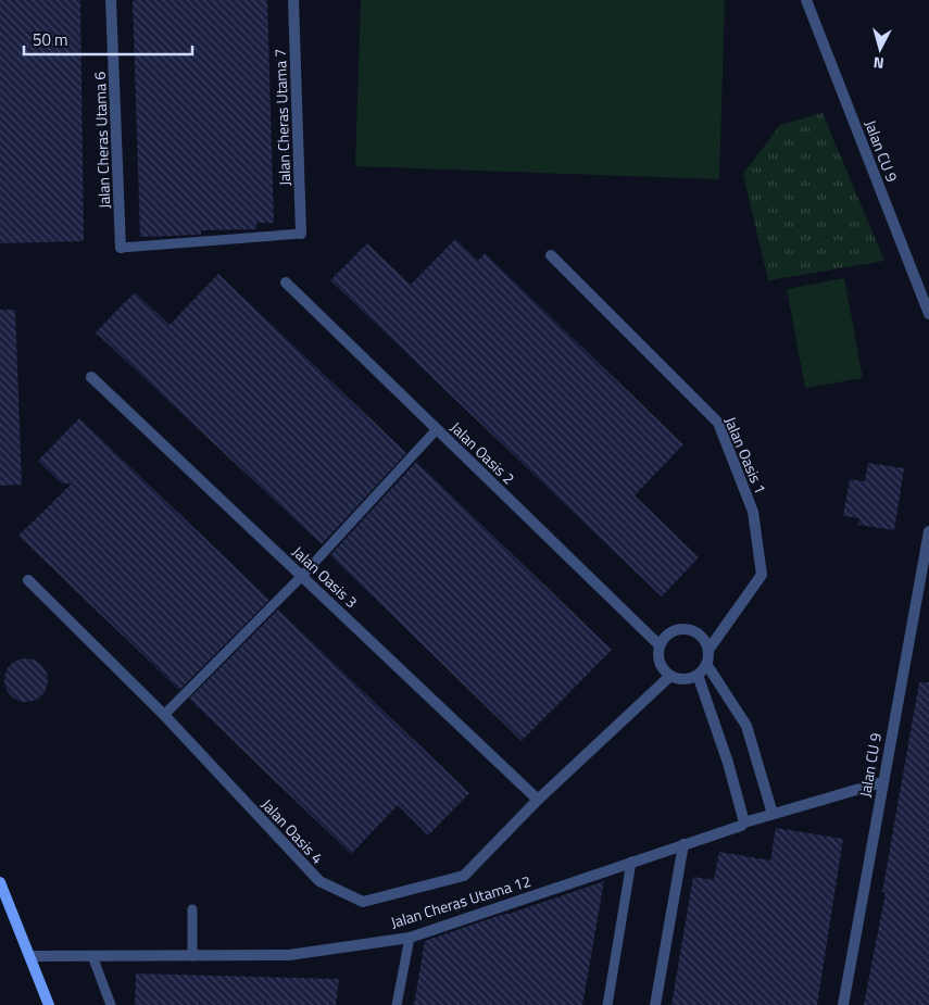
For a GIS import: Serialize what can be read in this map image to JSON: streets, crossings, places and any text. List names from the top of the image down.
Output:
{
  "streets": {
    "street": [
      "Jalan Cheras Utama 7",
      "Jalan Cheras Utama 6",
      "Jalan CU 9",
      "Jalan Oasis 2",
      "Jalan Oasis 1",
      "Jalan Oasis 3",
      "Jalan Oasis 4",
      "Jalan Cheras Utama 12"
    ]
  },
  "crossings": [
    ["Jalan CU 9", "Jalan Cheras Utama 12"],
    ["Jalan Oasis 2", "Jalan Oasis 1"],
    ["Jalan Oasis 2", "Jalan Oasis 4"],
    ["Jalan Oasis 1", "Jalan Oasis 4"],
    ["Jalan Oasis 3", "Jalan Oasis 4"]
  ],
  "scale_bar": "50 m",
  "north": "bottom"
}
